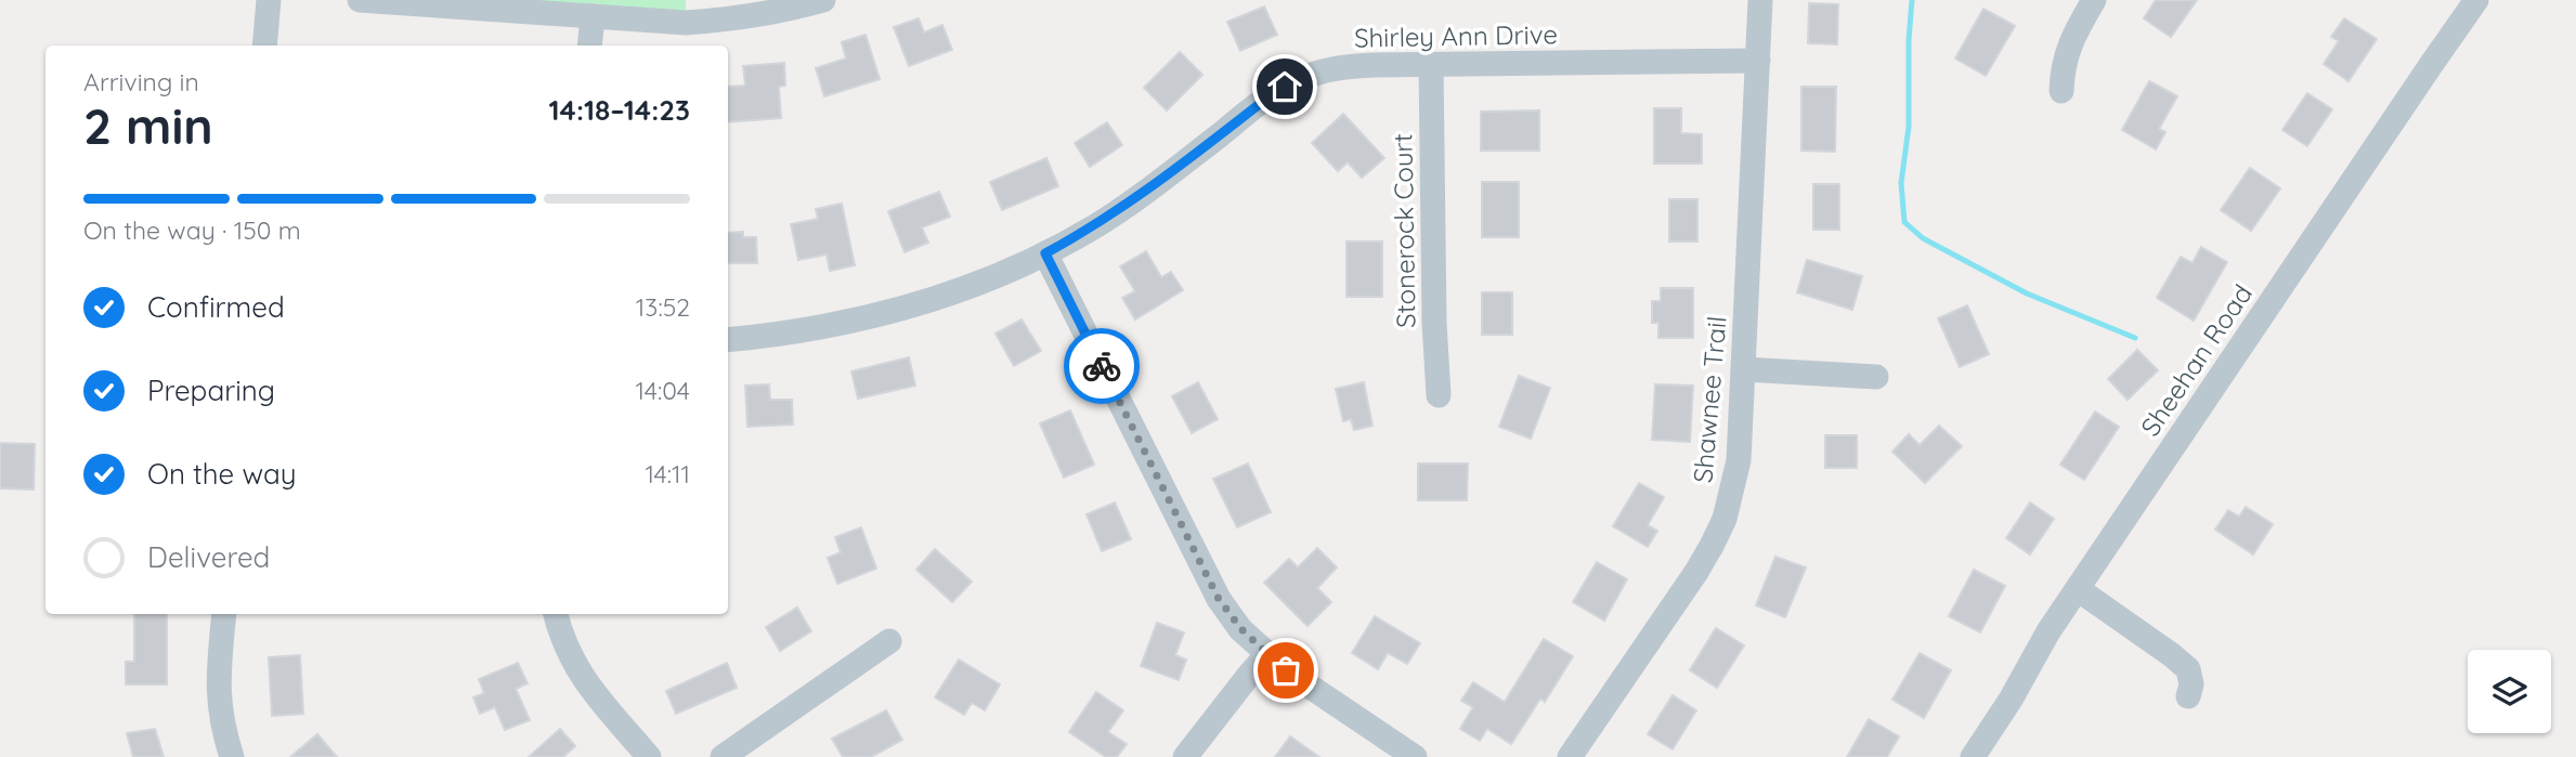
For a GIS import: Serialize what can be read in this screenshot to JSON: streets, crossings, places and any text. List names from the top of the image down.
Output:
{
  "streets": {
    "street": [
      "Shirley Ann Drive",
      "Stonerock Court",
      "Sheehan Road",
      "Shawnee Trail"
    ]
  },
  "crossings": [
    ["Shirley Ann Drive", "Stonerock Court"],
    ["Shirley Ann Drive", "Shawnee Trail"]
  ],
  "page": {
    "heading": ["2 min", "Arriving in", "14:18–14:23"],
    "bar": "On the way · 150 m",
    "list": [
      ["Confirmed", "13:52"],
      ["Preparing", "14:04"],
      ["On the way", "14:11"],
      "Delivered"
    ]
  }
}
